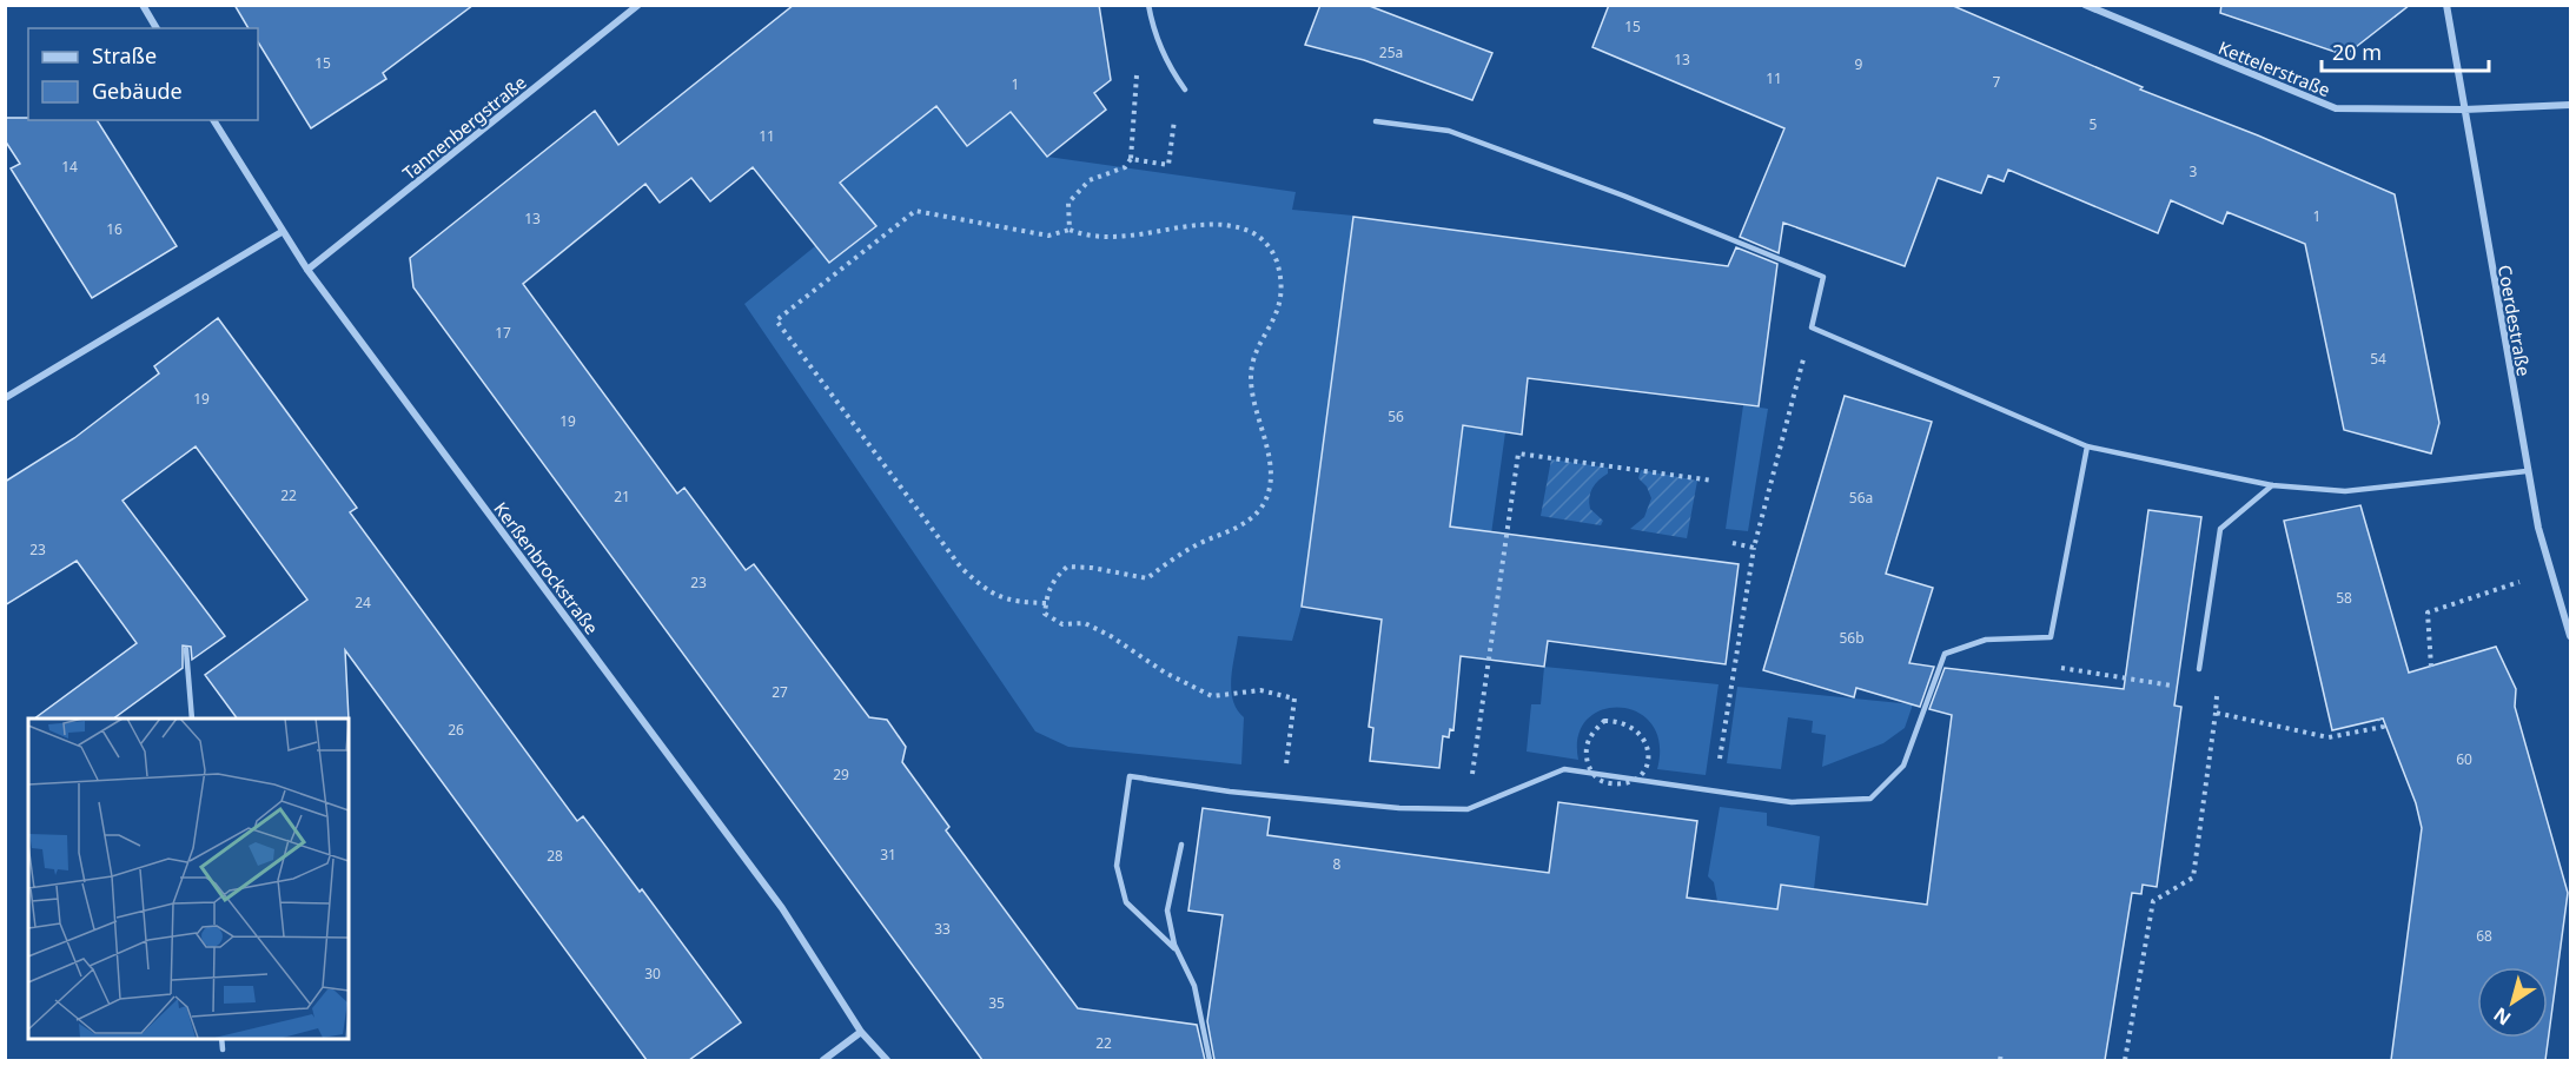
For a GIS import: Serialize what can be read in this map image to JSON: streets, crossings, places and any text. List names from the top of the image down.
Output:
{
  "streets": {
    "street": [
      "Kettelerstraße",
      "Tannenbergstraße",
      "Coerdestraße",
      "Kerßenbrockstraße"
    ]
  },
  "crossings": [
    ["Kettelerstraße", "Coerdestraße"],
    ["Tannenbergstraße", "Kerßenbrockstraße"]
  ],
  "house_numbers": [
    "15",
    "25a",
    "13",
    "15",
    "9",
    "11",
    "7",
    "1",
    "5",
    "11",
    "14",
    "3",
    "1",
    "13",
    "16",
    "17",
    "54",
    "19",
    "56",
    "19",
    "22",
    "21",
    "56a",
    "23",
    "23",
    "58",
    "24",
    "56b",
    "27",
    "26",
    "60",
    "29",
    "31",
    "28",
    "8",
    "33",
    "68",
    "30",
    "35",
    "22"
  ],
  "legend": ["Straße", "Gebäude"],
  "scale_bar": "20 m",
  "north": "bottom left"
}
